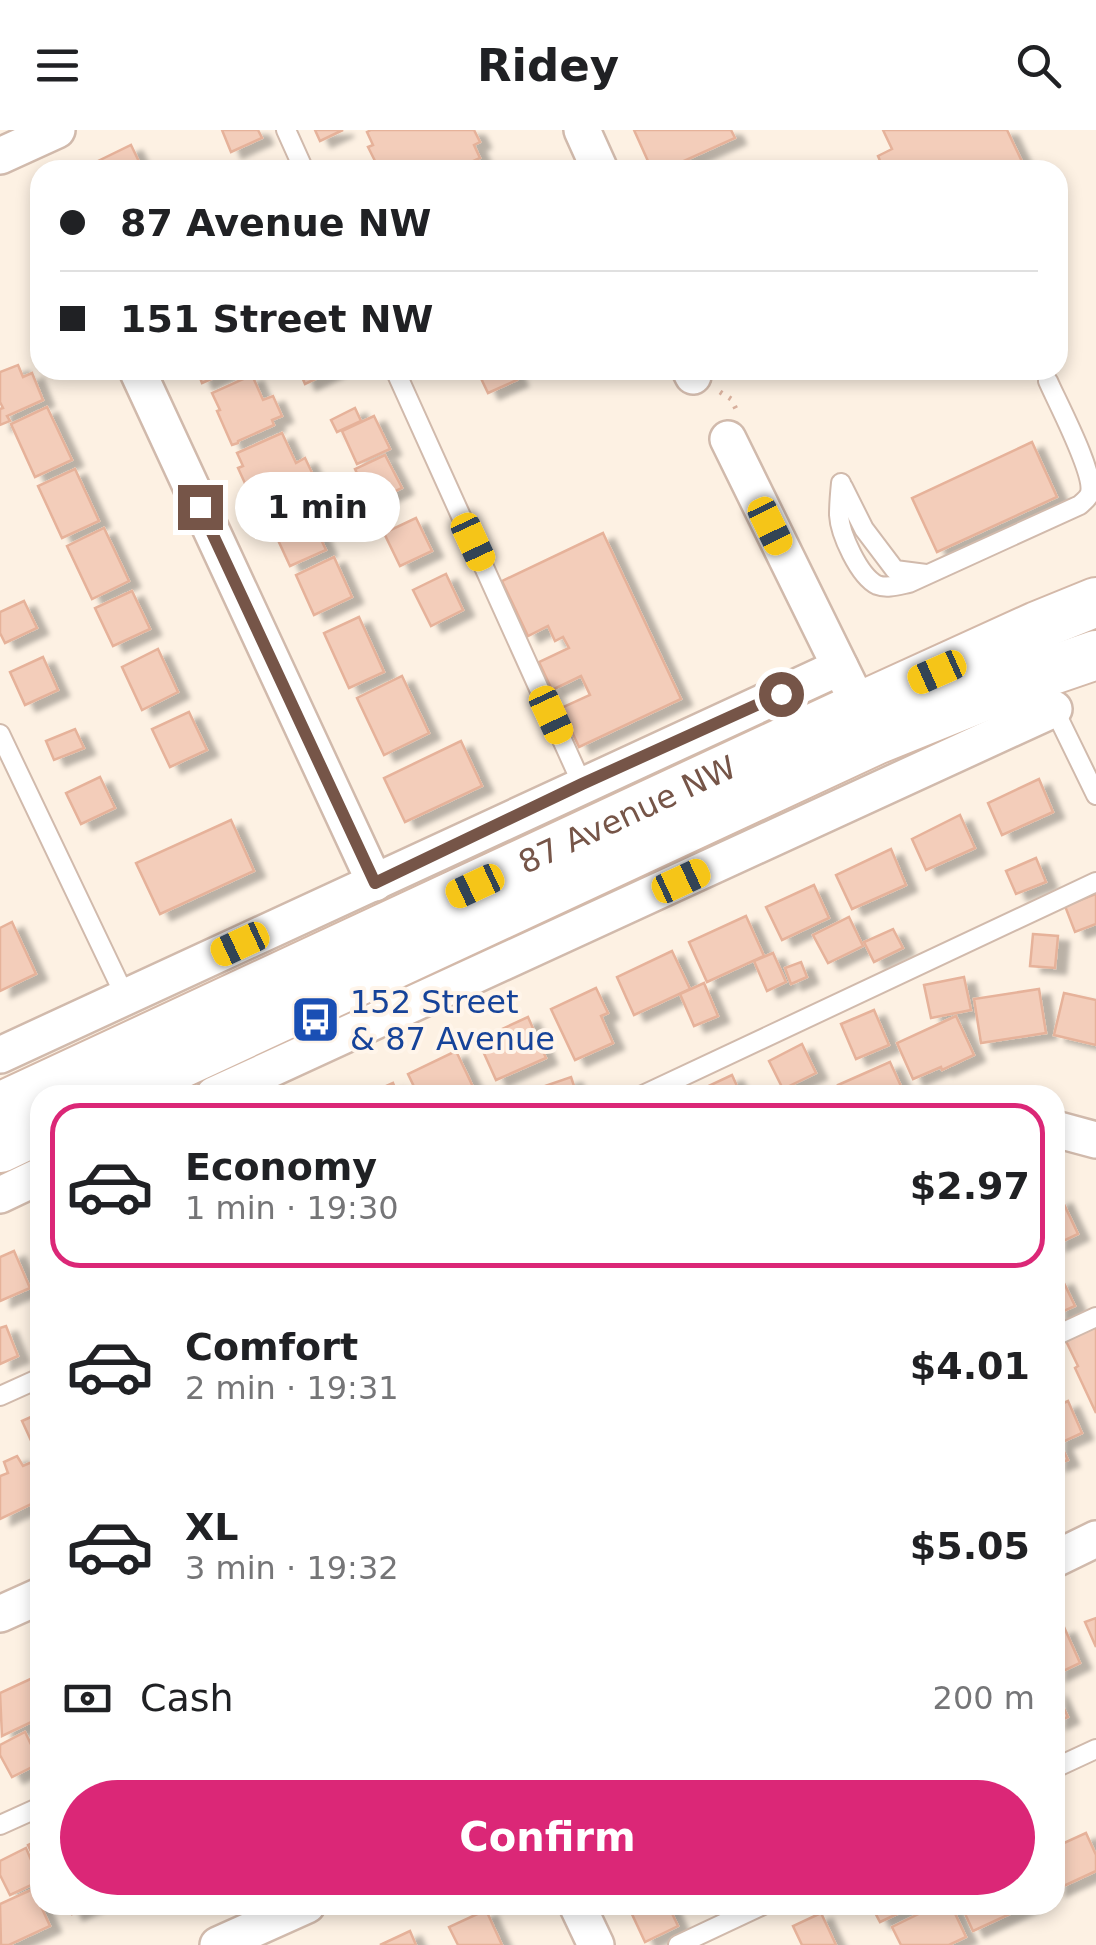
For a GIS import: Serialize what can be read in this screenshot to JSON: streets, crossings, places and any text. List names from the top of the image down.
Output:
{
  "streets": {
    "main road": ["87 Avenue NW"]
  },
  "places": {
    "bus stop": ["152 Street & 87 Avenue"]
  },
  "page": {
    "header": "Ridey",
    "banner": ["87 Avenue NW", "151 Street NW"],
    "bubble": "1 min",
    "list": [
      {
        "name": "Economy",
        "note": "1 min · 19:30",
        "value": "$2.97"
      },
      {
        "name": "Comfort",
        "note": "2 min · 19:31",
        "value": "$4.01"
      },
      {
        "name": "XL",
        "note": "3 min · 19:32",
        "value": "$5.05"
      }
    ],
    "pay": ["Cash", "200 m"],
    "buttons": "Confirm"
  }
}
